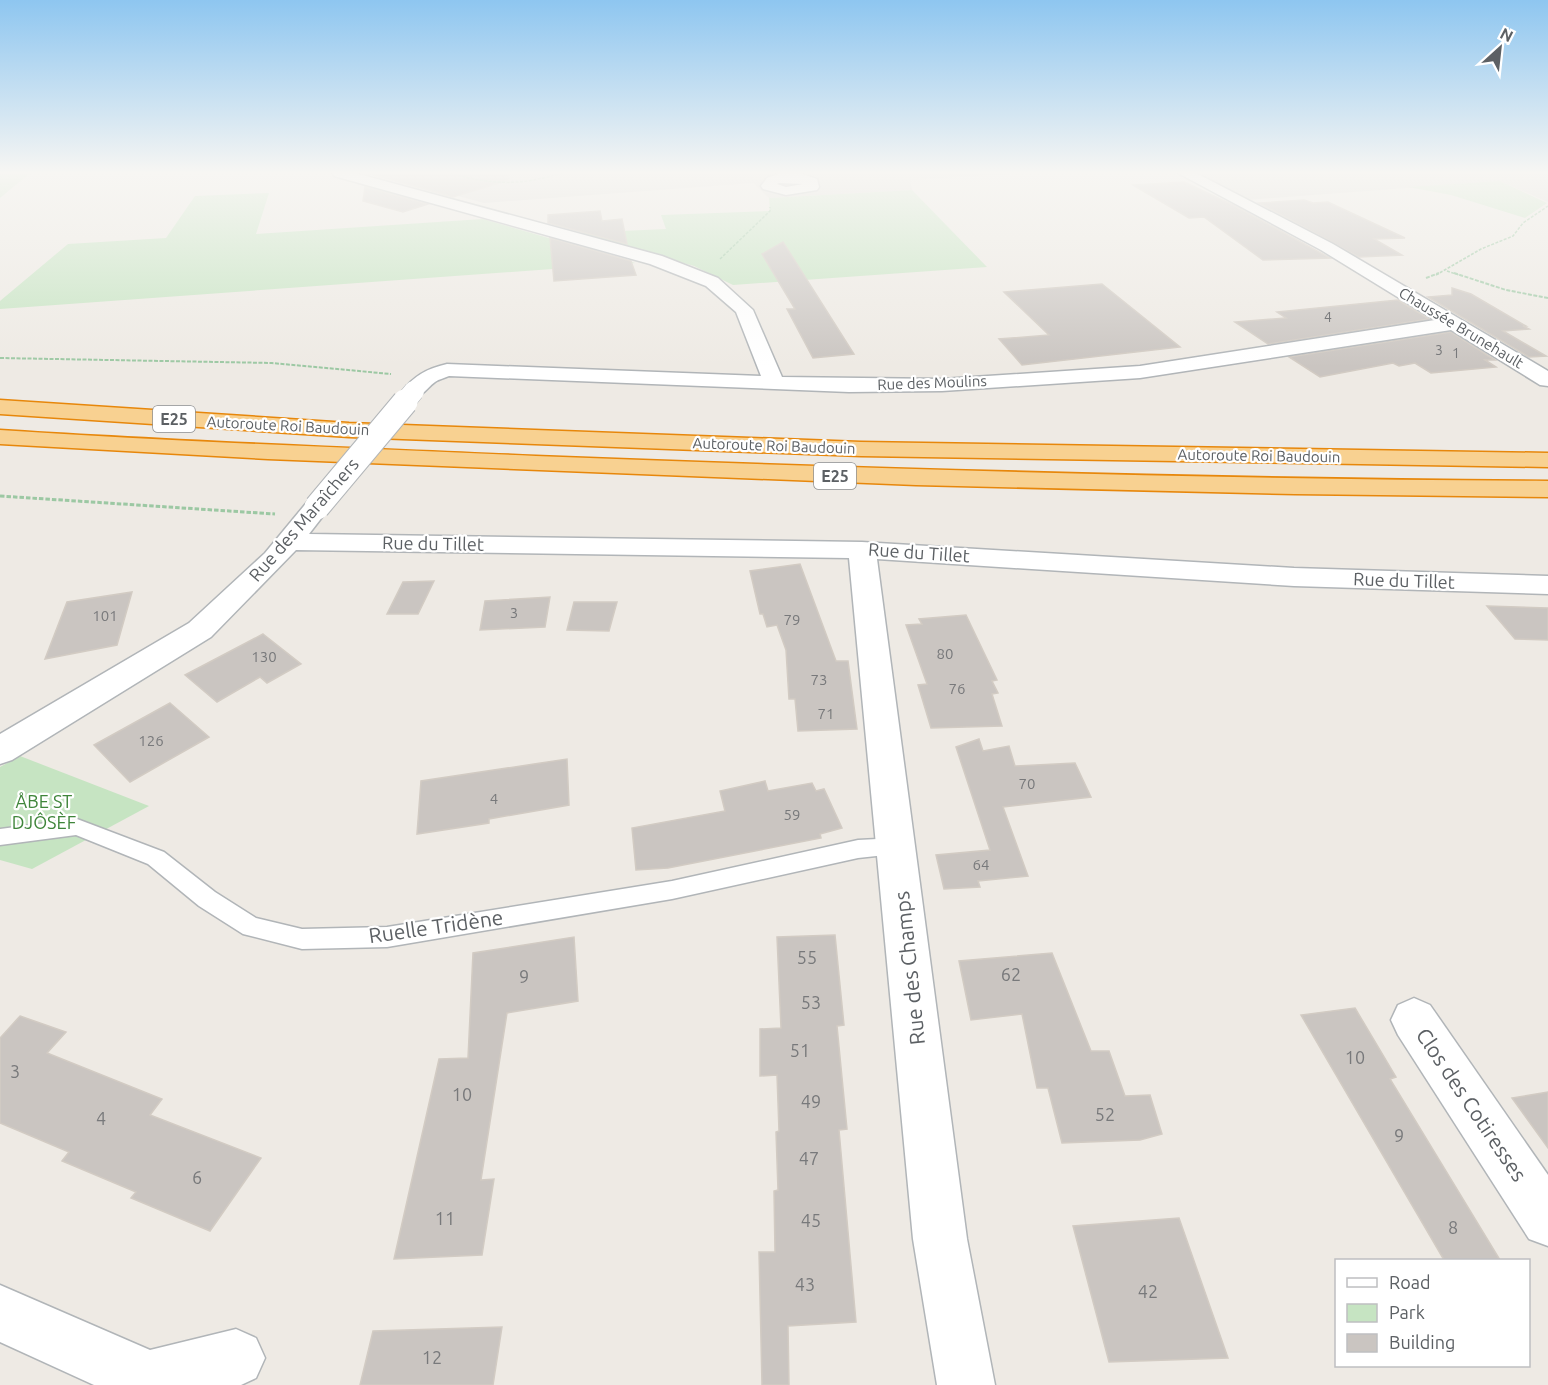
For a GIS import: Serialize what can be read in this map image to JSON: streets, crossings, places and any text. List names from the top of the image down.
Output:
{
  "streets": {
    "highway": ["E25", "Autoroute Roi Baudouin"],
    "street": [
      "Chaussée Brunehault",
      "Rue des Moulins",
      "Rue des Maraîchers",
      "Rue du Tillet",
      "Rue des Champs",
      "Clos des Cotiresses"
    ],
    "lane": ["Ruelle Tridène"]
  },
  "crossings": [
    ["Chaussée Brunehault", "Rue des Moulins"],
    ["Rue des Moulins", "Rue des Maraîchers"],
    ["Rue des Maraîchers", "Rue du Tillet"],
    ["Rue du Tillet", "Rue des Champs"],
    ["Ruelle Tridène", "Rue des Champs"]
  ],
  "parks": ["ÅBE ST DJÔSÈF"],
  "house_numbers": [
    "4",
    "3",
    "1",
    "3",
    "101",
    "79",
    "80",
    "130",
    "73",
    "76",
    "71",
    "126",
    "70",
    "4",
    "59",
    "64",
    "55",
    "62",
    "9",
    "53",
    "51",
    "10",
    "3",
    "10",
    "49",
    "52",
    "4",
    "9",
    "47",
    "6",
    "11",
    "45",
    "8",
    "43",
    "42",
    "12"
  ],
  "legend": ["Road", "Park", "Building"],
  "north": "top right"
}
